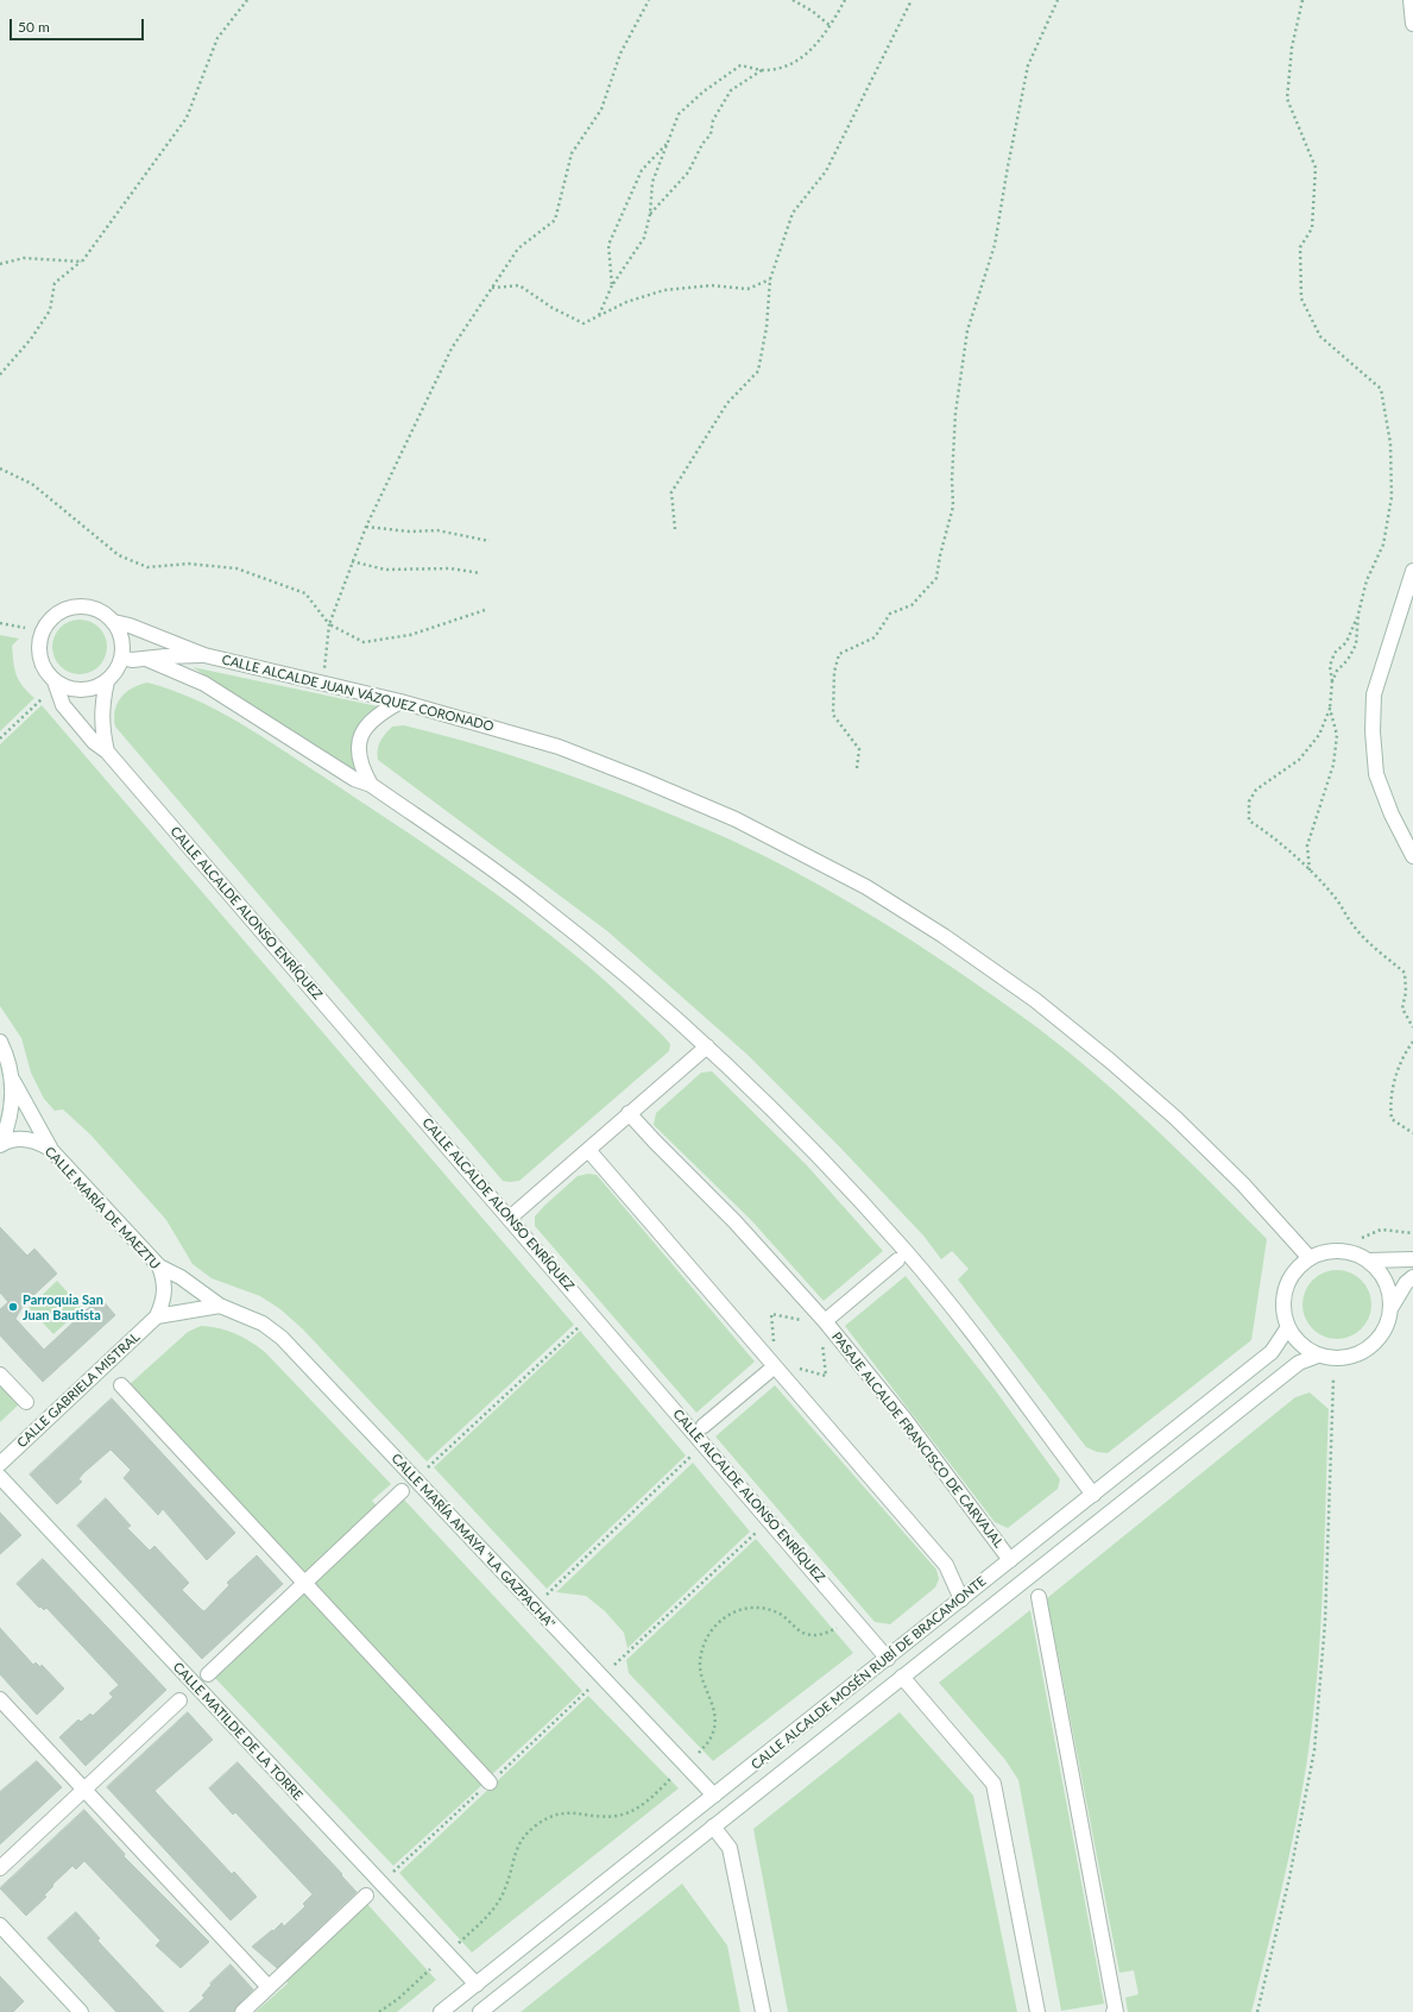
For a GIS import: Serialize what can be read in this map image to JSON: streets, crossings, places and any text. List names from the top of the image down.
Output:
{
  "streets": {
    "street": [
      "CALLE ALCALDE JUAN VÁZQUEZ CORONADO",
      "CALLE ALCALDE ALONSO ENRÍQUEZ",
      "CALLE MARÍA DE MAEZTU",
      "CALLE GABRIELA MISTRAL",
      "PASAJE ALCALDE FRANCISCO DE CARVAJAL",
      "CALLE MARÍA AMAYA \"LA GAZPACHA\"",
      "CALLE ALCALDE MOSÉN RUBÍ DE BRACAMONTE",
      "CALLE MATILDE DE LA TORRE"
    ]
  },
  "crossings": [
    ["CALLE ALCALDE JUAN VÁZQUEZ CORONADO", "CALLE ALCALDE ALONSO ENRÍQUEZ"],
    ["CALLE ALCALDE JUAN VÁZQUEZ CORONADO", "CALLE ALCALDE MOSÉN RUBÍ DE BRACAMONTE"],
    ["CALLE ALCALDE ALONSO ENRÍQUEZ", "CALLE ALCALDE MOSÉN RUBÍ DE BRACAMONTE"],
    ["CALLE MARÍA DE MAEZTU", "CALLE GABRIELA MISTRAL"],
    ["CALLE MARÍA DE MAEZTU", "CALLE MARÍA AMAYA \"LA GAZPACHA\""],
    ["PASAJE ALCALDE FRANCISCO DE CARVAJAL", "CALLE ALCALDE MOSÉN RUBÍ DE BRACAMONTE"],
    ["CALLE MARÍA AMAYA \"LA GAZPACHA\"", "CALLE ALCALDE MOSÉN RUBÍ DE BRACAMONTE"],
    ["CALLE ALCALDE MOSÉN RUBÍ DE BRACAMONTE", "CALLE MATILDE DE LA TORRE"]
  ],
  "places": ["Parroquia San Juan Bautista"],
  "scale_bar": "50 m"
}
